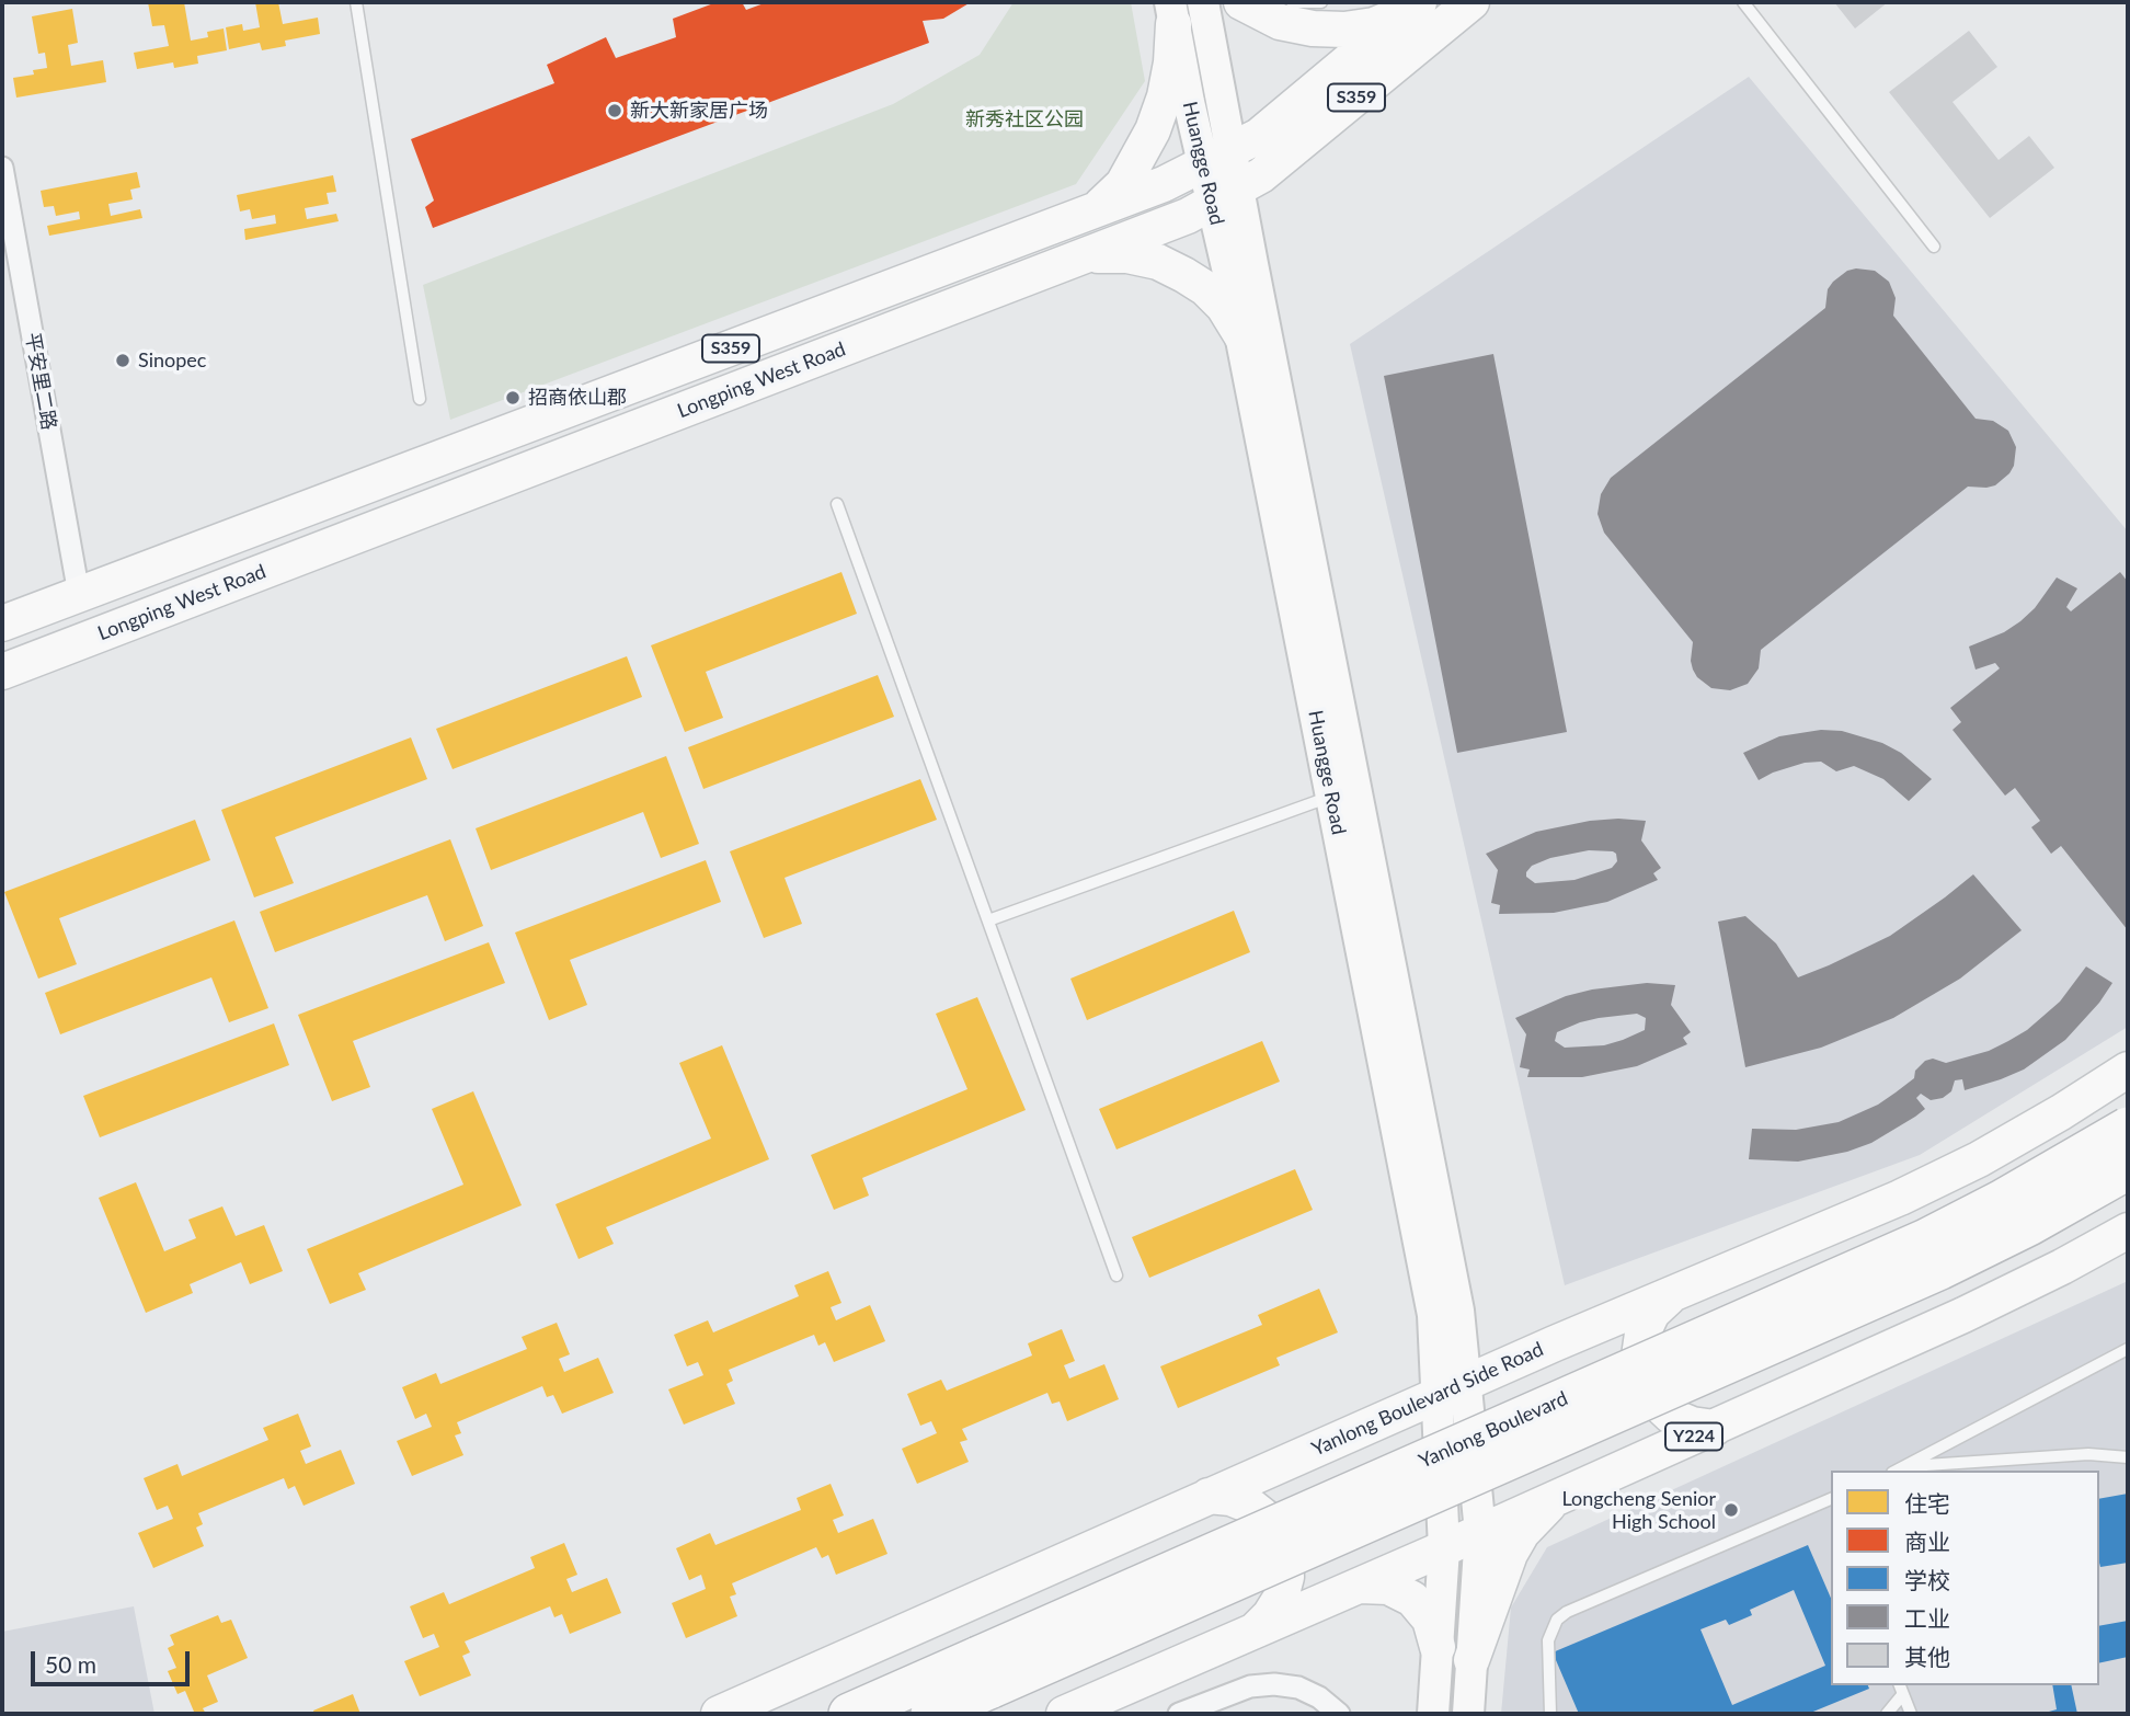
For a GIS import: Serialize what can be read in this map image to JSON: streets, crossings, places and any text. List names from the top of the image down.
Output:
{
  "streets": {
    "highway": ["Yanlong Boulevard"],
    "main road": [
      "S359",
      "Huangge Road",
      "Longping West Road",
      "Yanlong Boulevard Side Road",
      "Y224"
    ],
    "street": ["平安里二路"]
  },
  "crossings": [
    ["Huangge Road", "Longping West Road"],
    ["Huangge Road", "Yanlong Boulevard Side Road"],
    ["Huangge Road", "Y224"],
    ["Longping West Road", "平安里二路"]
  ],
  "parks": ["新秀社区公园"],
  "places": [
    "新大新家居广场",
    "Sinopec",
    "招商依山郡",
    "Longcheng Senior High School"
  ],
  "legend": [
    "住宅",
    "商业",
    "学校",
    "工业",
    "其他"
  ],
  "scale_bar": "50 m"
}
